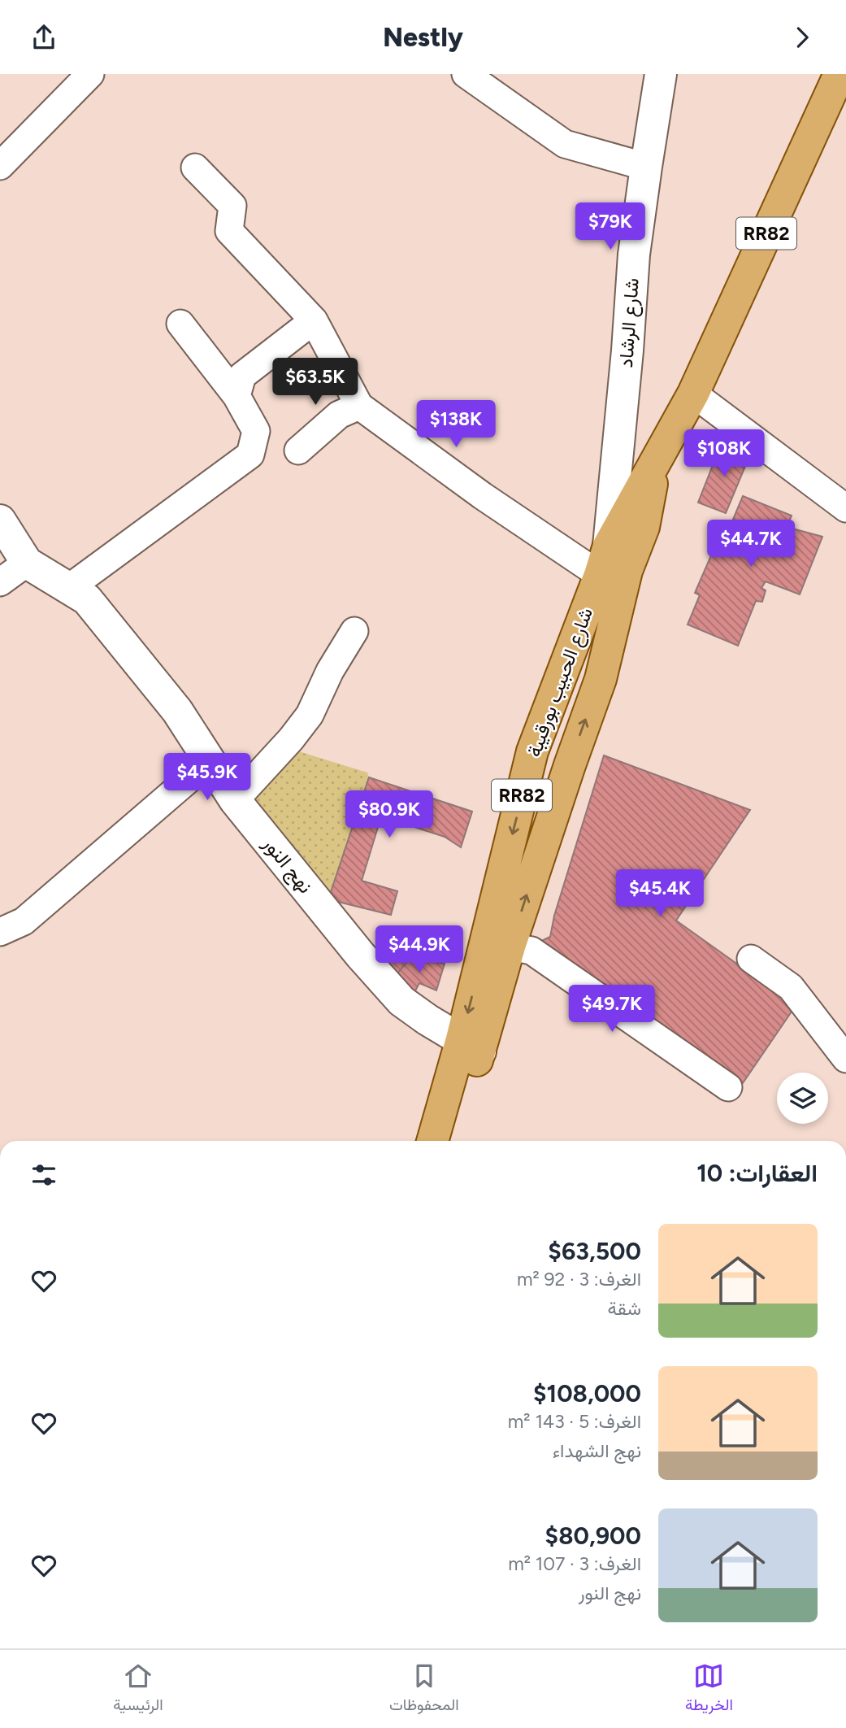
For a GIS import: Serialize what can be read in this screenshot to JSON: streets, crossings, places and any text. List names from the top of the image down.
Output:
{
  "streets": {
    "main road": ["RR82", "شارع الحبيب بورقيبة"],
    "street": ["شارع الرشاد", "نهج النور"]
  },
  "crossings": [
    ["RR82", "شارع الحبيب بورقيبة"],
    ["شارع الرشاد", "شارع الحبيب بورقيبة"],
    ["شارع الحبيب بورقيبة", "نهج النور"]
  ],
  "page": {
    "header": "Nestly",
    "price": [
      "$79K",
      "$63.5K",
      "$138K",
      "$108K",
      "$44.7K",
      "$45.9K",
      "$80.9K",
      "$45.4K",
      "$44.9K",
      "$49.7K"
    ],
    "heading": "العقارات: 10",
    "list": [
      {
        "name": "$63,500",
        "note": "الغرف: 3 · 92 m² · شقة"
      },
      {
        "name": "$108,000",
        "note": "الغرف: 5 · 143 m² · نهج الشهداء"
      },
      {
        "name": "$80,900",
        "note": "الغرف: 3 · 107 m² · نهج النور"
      }
    ],
    "tabs": ["الخريطة", "المحفوظات", "الرئيسية"]
  }
}
